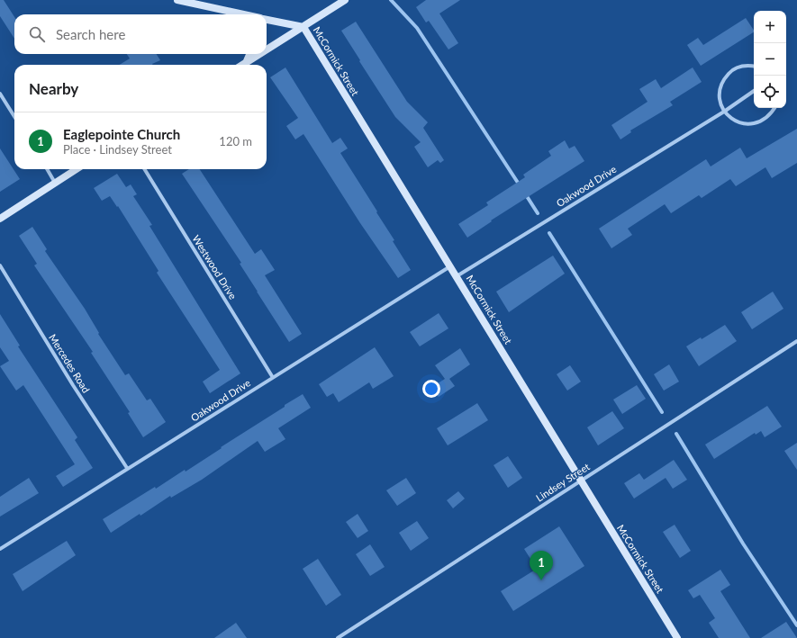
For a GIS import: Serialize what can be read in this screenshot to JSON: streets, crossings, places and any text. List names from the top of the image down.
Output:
{
  "streets": {
    "street": [
      "McCormick Street",
      "Oakwood Drive",
      "Westwood Drive",
      "Mercedes Road",
      "Lindsey Street"
    ]
  },
  "crossings": [
    ["McCormick Street", "Oakwood Drive"],
    ["McCormick Street", "Lindsey Street"],
    ["Oakwood Drive", "Westwood Drive"],
    ["Oakwood Drive", "Mercedes Road"]
  ],
  "page": {
    "map_buttons": ["+", "−"],
    "search": "Search here",
    "heading": "Nearby",
    "list": [
      {
        "mark": "1",
        "name": "Eaglepointe Church",
        "note": "Place · Lindsey Street",
        "value": "120 m"
      }
    ],
    "pins": "1"
  }
}
